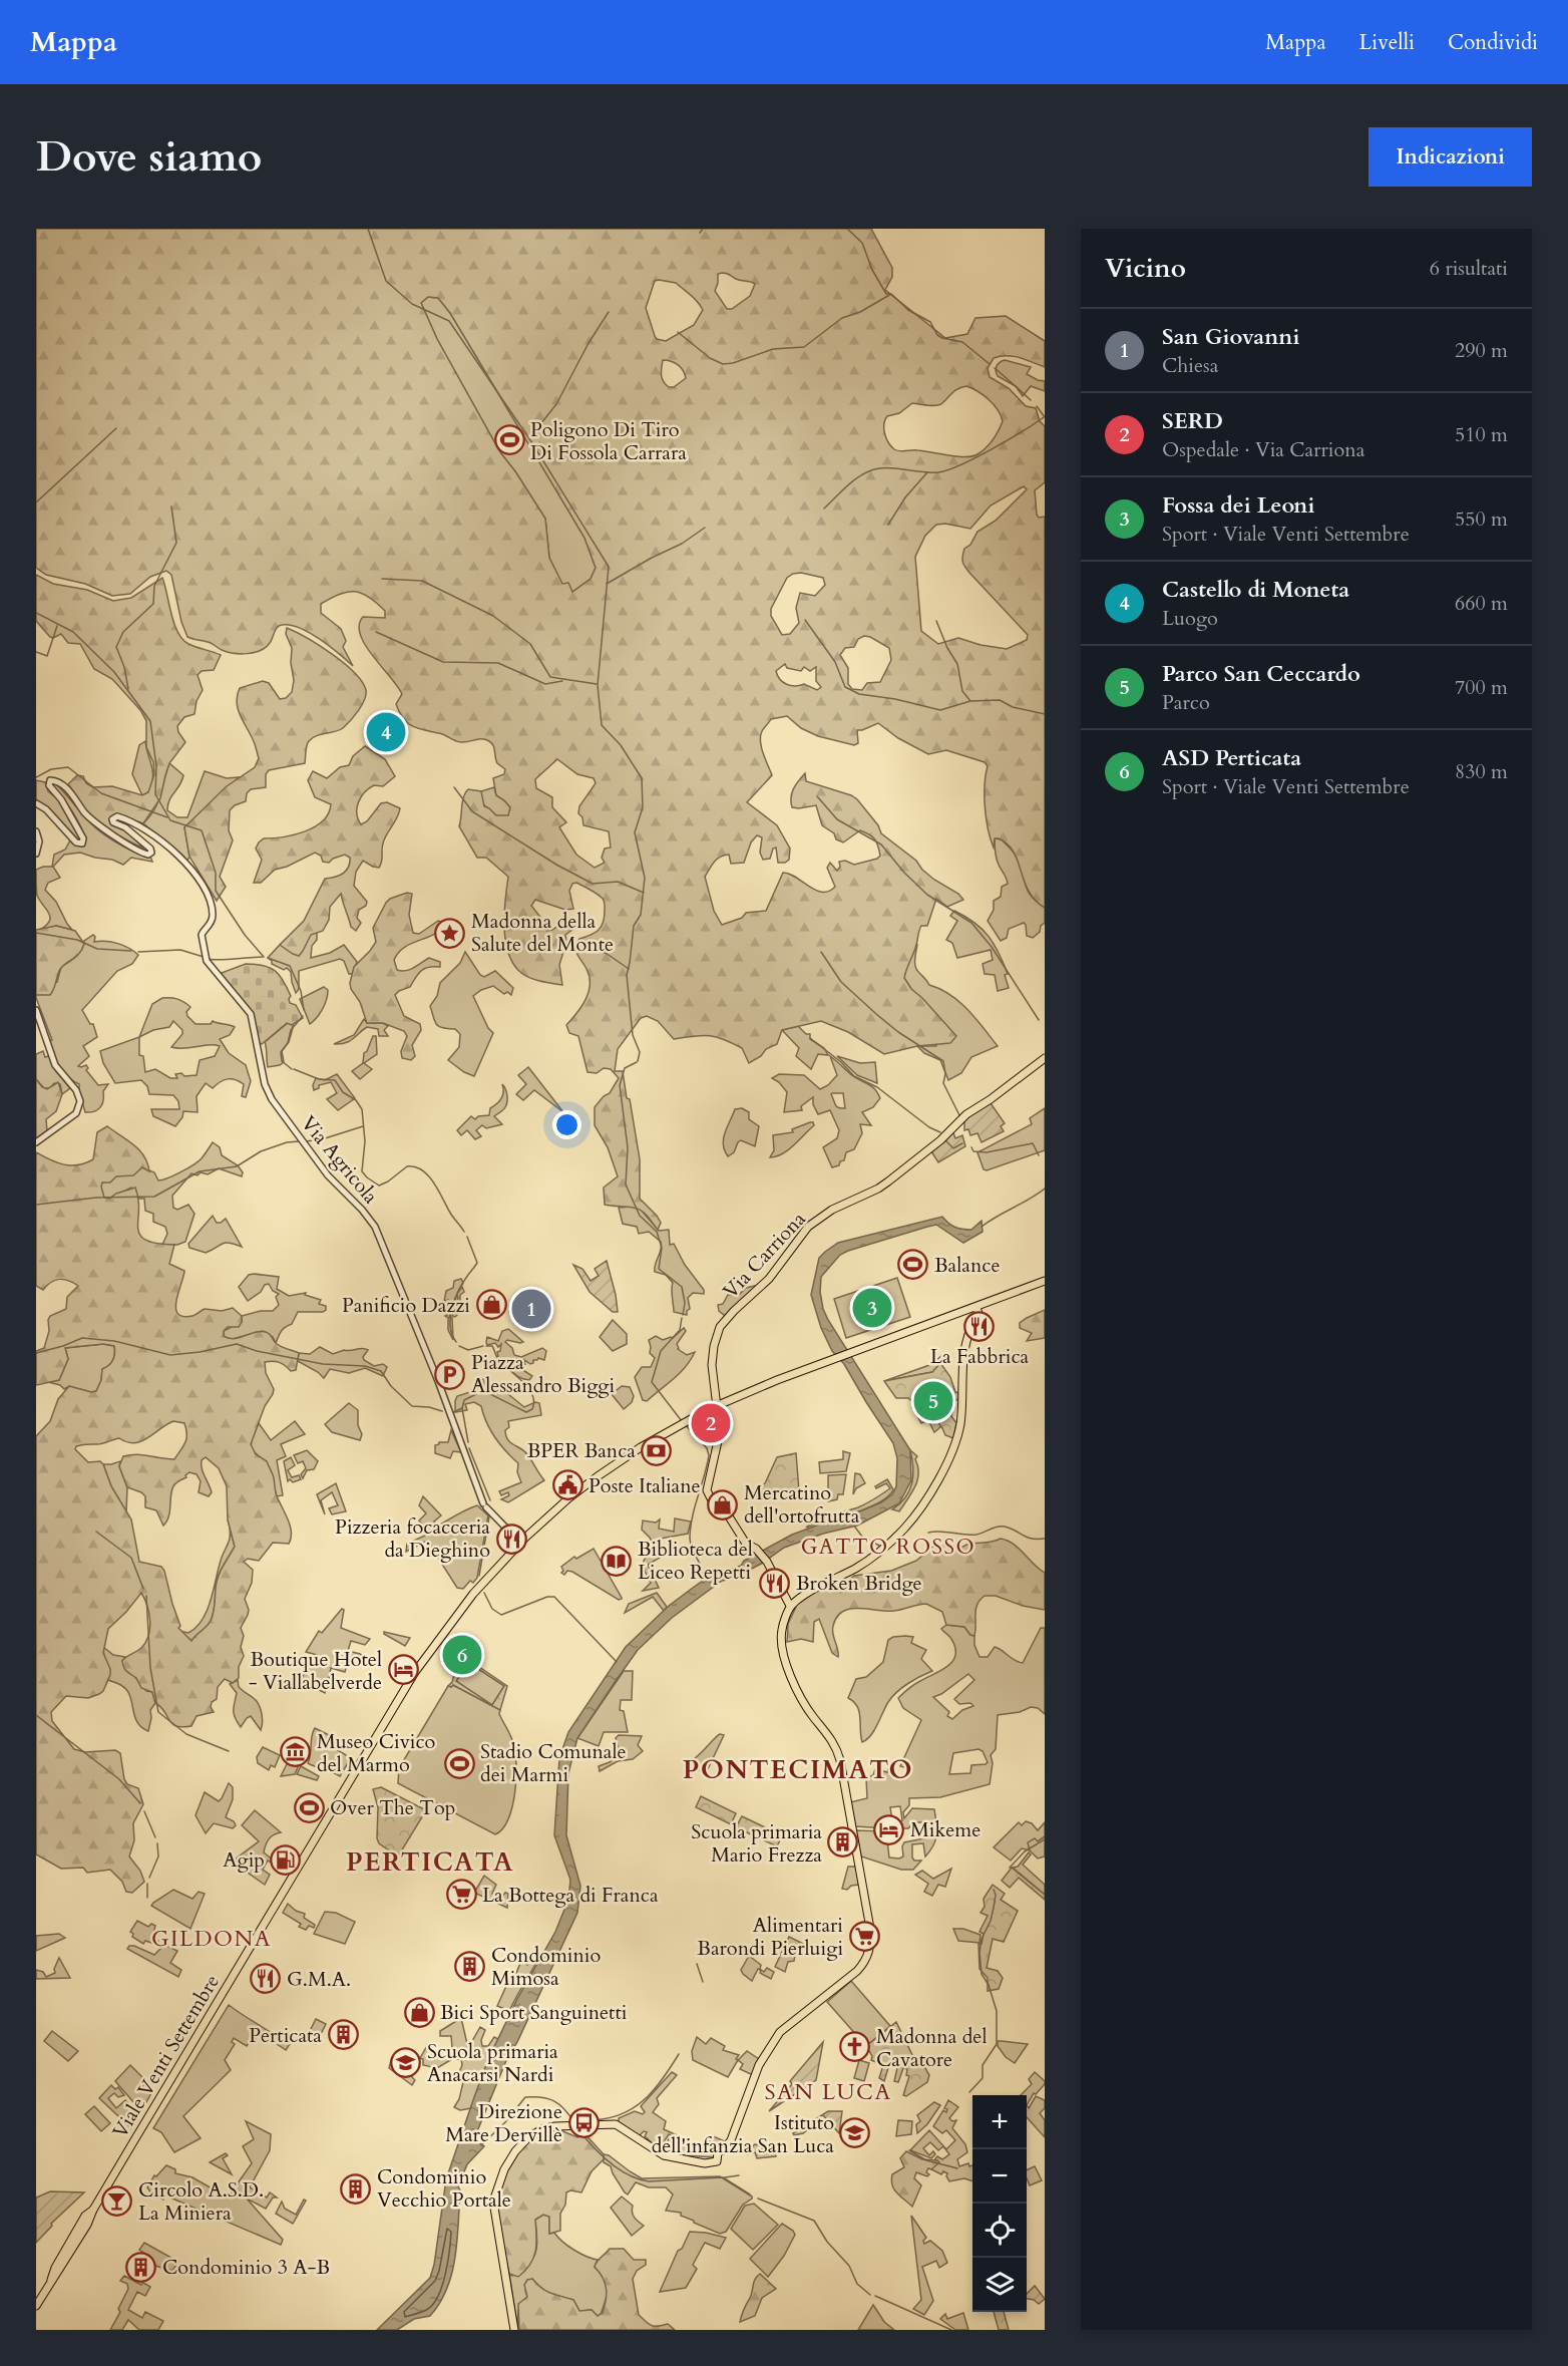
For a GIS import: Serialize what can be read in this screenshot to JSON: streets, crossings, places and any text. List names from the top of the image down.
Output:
{
  "streets": {
    "main road": ["Via Carriona", "Viale Venti Settembre"],
    "street": ["Via Agricola"]
  },
  "crossings": [
    ["Via Agricola", "Viale Venti Settembre"],
    ["Via Carriona", "Viale Venti Settembre"]
  ],
  "districts": [
    "GATTO ROSSO",
    "PONTECIMATO",
    "PERTICATA",
    "GILDONA",
    "SAN LUCA"
  ],
  "places": {
    "sports": [
      "Poligono Di Tiro Di Fossola Carrara",
      "Balance",
      "Stadio Comunale dei Marmi",
      "Over The Top"
    ],
    "place": ["Madonna della Salute del Monte"],
    "shop": ["Panificio Dazzi", "Mercatino dell'ortofrutta", "Bici Sport Sanguinetti"],
    "restaurant": [
      "La Fabbrica",
      "Pizzeria focacceria da Dieghino",
      "Broken Bridge",
      "G.M.A."
    ],
    "parking": ["Piazza Alessandro Biggi"],
    "bank": ["BPER Banca"],
    "public building": ["Poste Italiane"],
    "library": ["Biblioteca del Liceo Repetti"],
    "hotel": ["Boutique Hotel - Viallabelverde", "Mikeme"],
    "museum": ["Museo Civico del Marmo"],
    "building": [
      "Scuola primaria Mario Frezza",
      "Condominio Mimosa",
      "Perticata",
      "Condominio Vecchio Portale",
      "Condominio 3 A-B"
    ],
    "fuel station": ["Agip"],
    "supermarket": ["La Bottega di Franca", "Alimentari Barondi Pierluigi"],
    "church": ["Madonna del Cavatore"],
    "school or university": ["Scuola primaria Anacarsi Nardi", "Istituto dell'infanzia San Luca"],
    "bus stop": ["Direzione Mare Dervillè"],
    "bar": ["Circolo A.S.D. La Miniera"]
  },
  "page": {
    "header": "Mappa",
    "nav": ["Mappa", "Livelli", "Condividi"],
    "buttons": "Indicazioni",
    "title": "Dove siamo",
    "heading": ["Vicino", "6 risultati"],
    "list": [
      {
        "mark": "1",
        "name": "San Giovanni",
        "note": "Chiesa",
        "value": "290 m"
      },
      {
        "mark": "2",
        "name": "SERD",
        "note": "Ospedale · Via Carriona",
        "value": "510 m"
      },
      {
        "mark": "3",
        "name": "Fossa dei Leoni",
        "note": "Sport · Viale Venti Settembre",
        "value": "550 m"
      },
      {
        "mark": "4",
        "name": "Castello di Moneta",
        "note": "Luogo",
        "value": "660 m"
      },
      {
        "mark": "5",
        "name": "Parco San Ceccardo",
        "note": "Parco",
        "value": "700 m"
      },
      {
        "mark": "6",
        "name": "ASD Perticata",
        "note": "Sport · Viale Venti Settembre",
        "value": "830 m"
      }
    ],
    "pins": [
      "4",
      "3",
      "1",
      "5",
      "2",
      "6"
    ],
    "map_buttons": ["+", "−"]
  }
}
